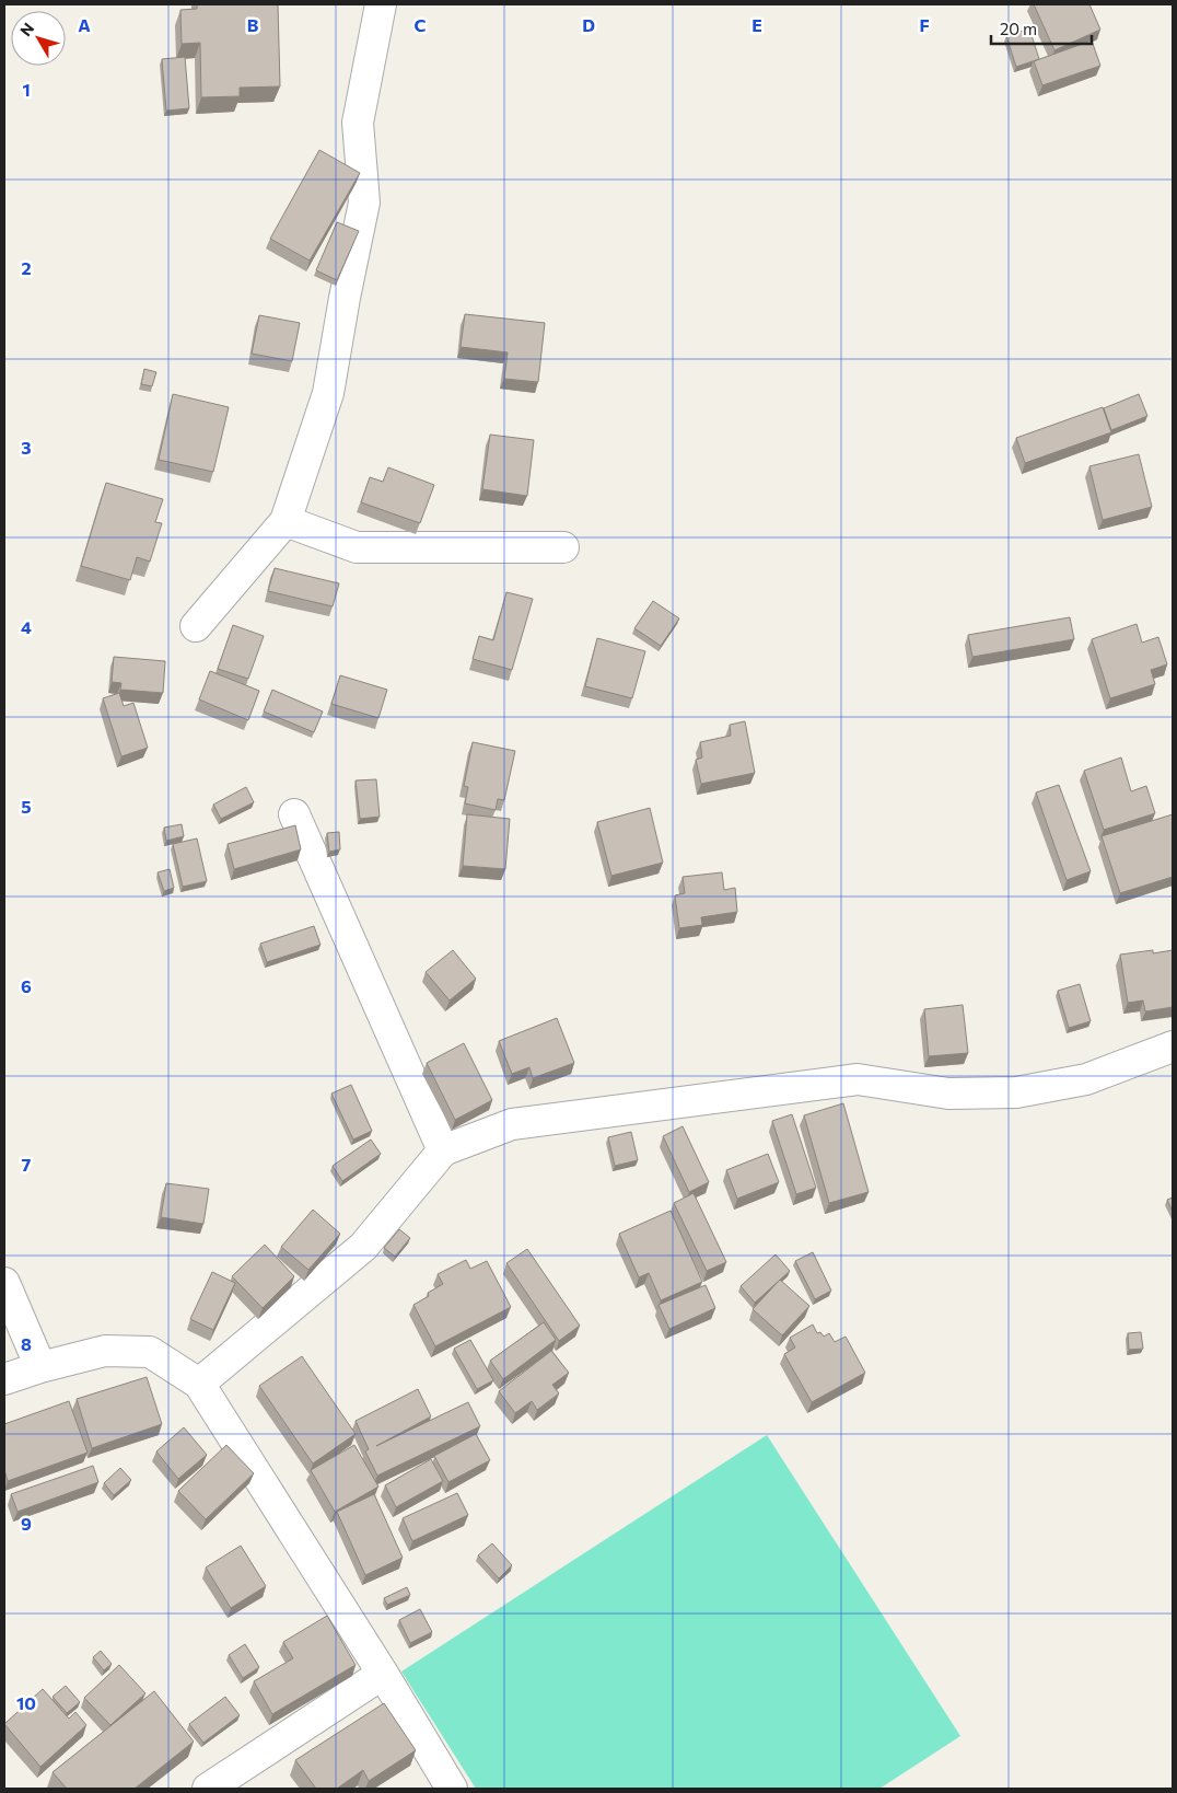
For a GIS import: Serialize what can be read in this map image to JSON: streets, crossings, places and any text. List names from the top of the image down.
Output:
{
  "scale_bar": "20 m",
  "north": "top left",
  "grid": {
    "columns": [
      "A",
      "B",
      "C",
      "D",
      "E",
      "F"
    ],
    "rows": [
      "1",
      "2",
      "3",
      "4",
      "5",
      "6",
      "7",
      "8",
      "9",
      "10"
    ]
  }
}
